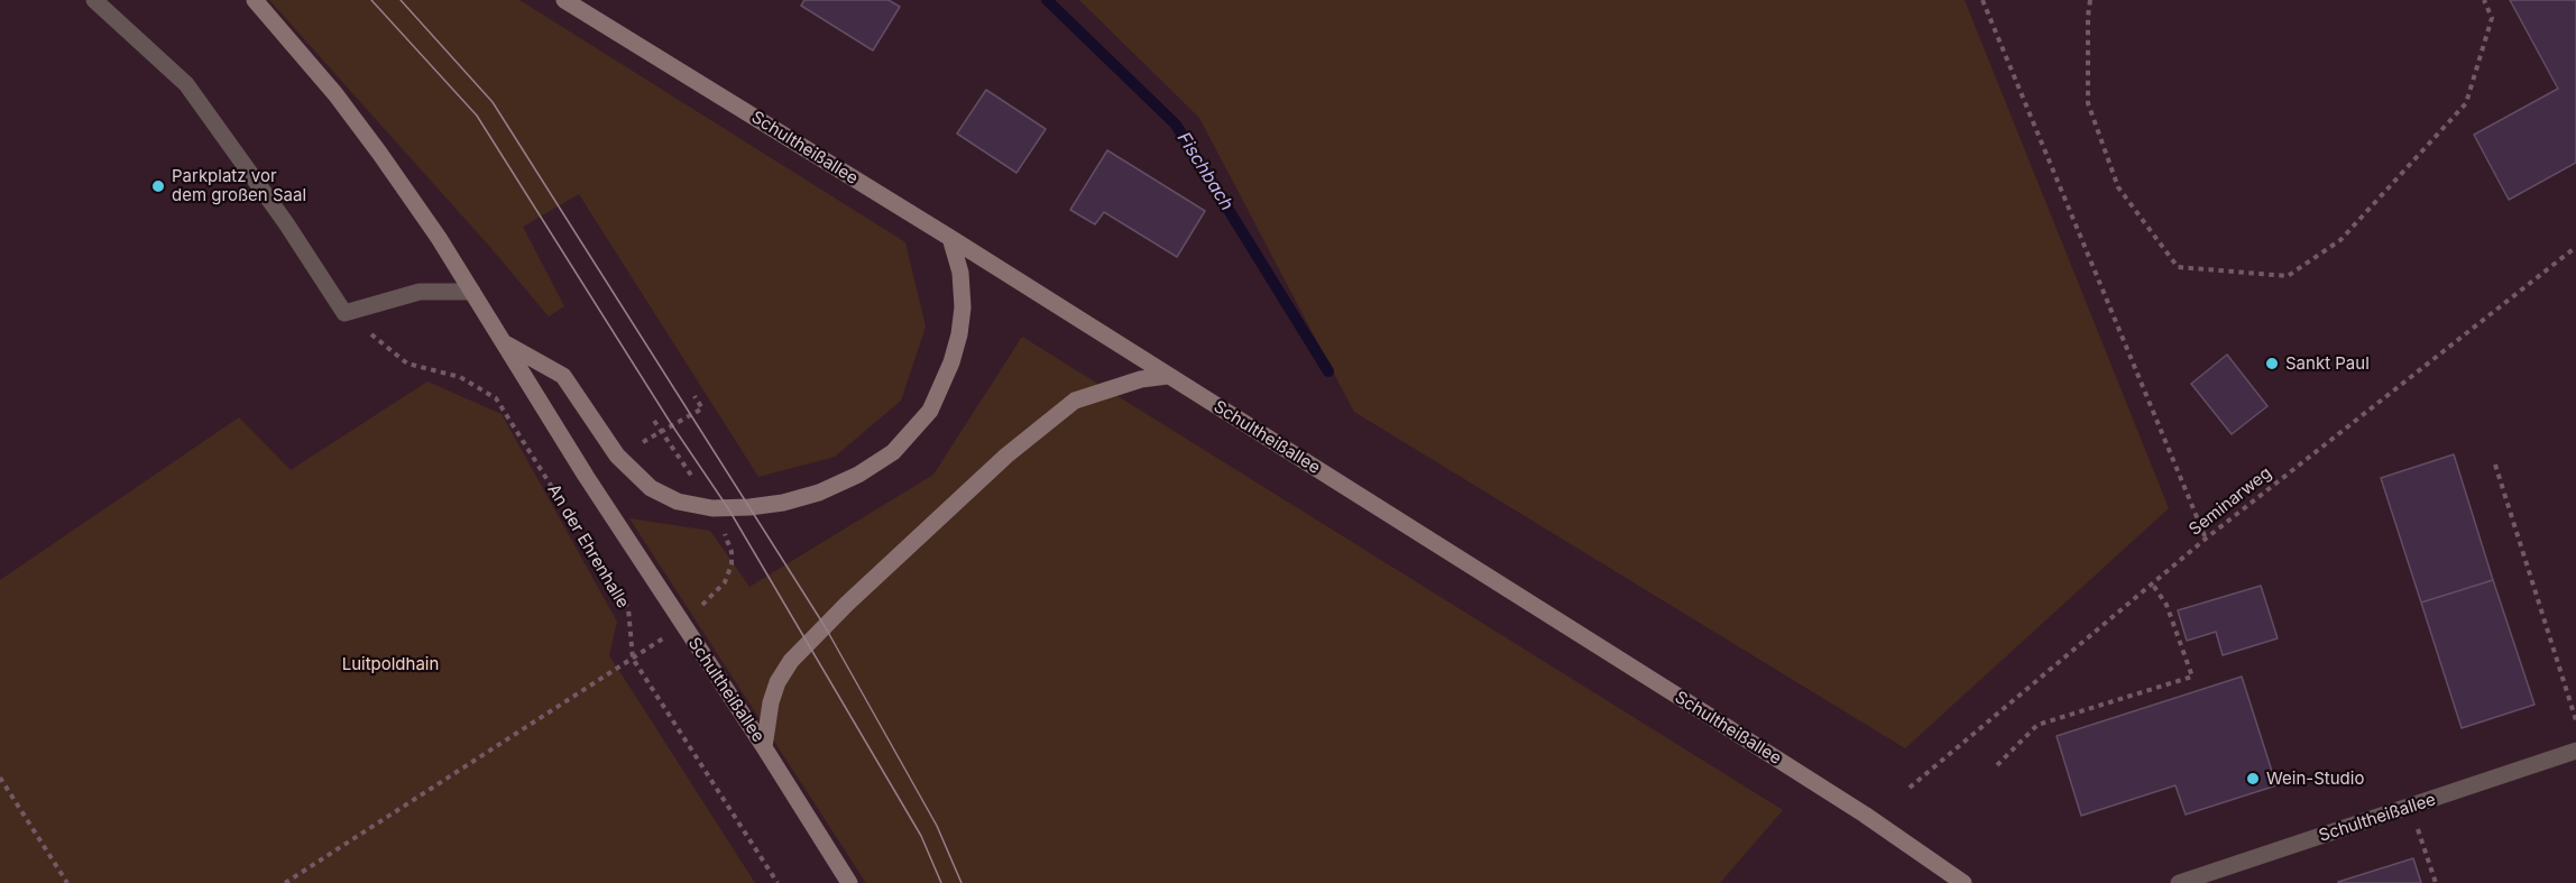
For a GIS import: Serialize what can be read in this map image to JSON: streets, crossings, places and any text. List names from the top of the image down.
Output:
{
  "streets": {
    "main road": ["Schultheißallee"],
    "path": ["Seminarweg", "An der Ehrenhalle"]
  },
  "water": ["Fischbach"],
  "parks": ["Luitpoldhain"],
  "places": ["Parkplatz vor dem großen Saal", "Sankt Paul", "Wein-Studio"]
}
